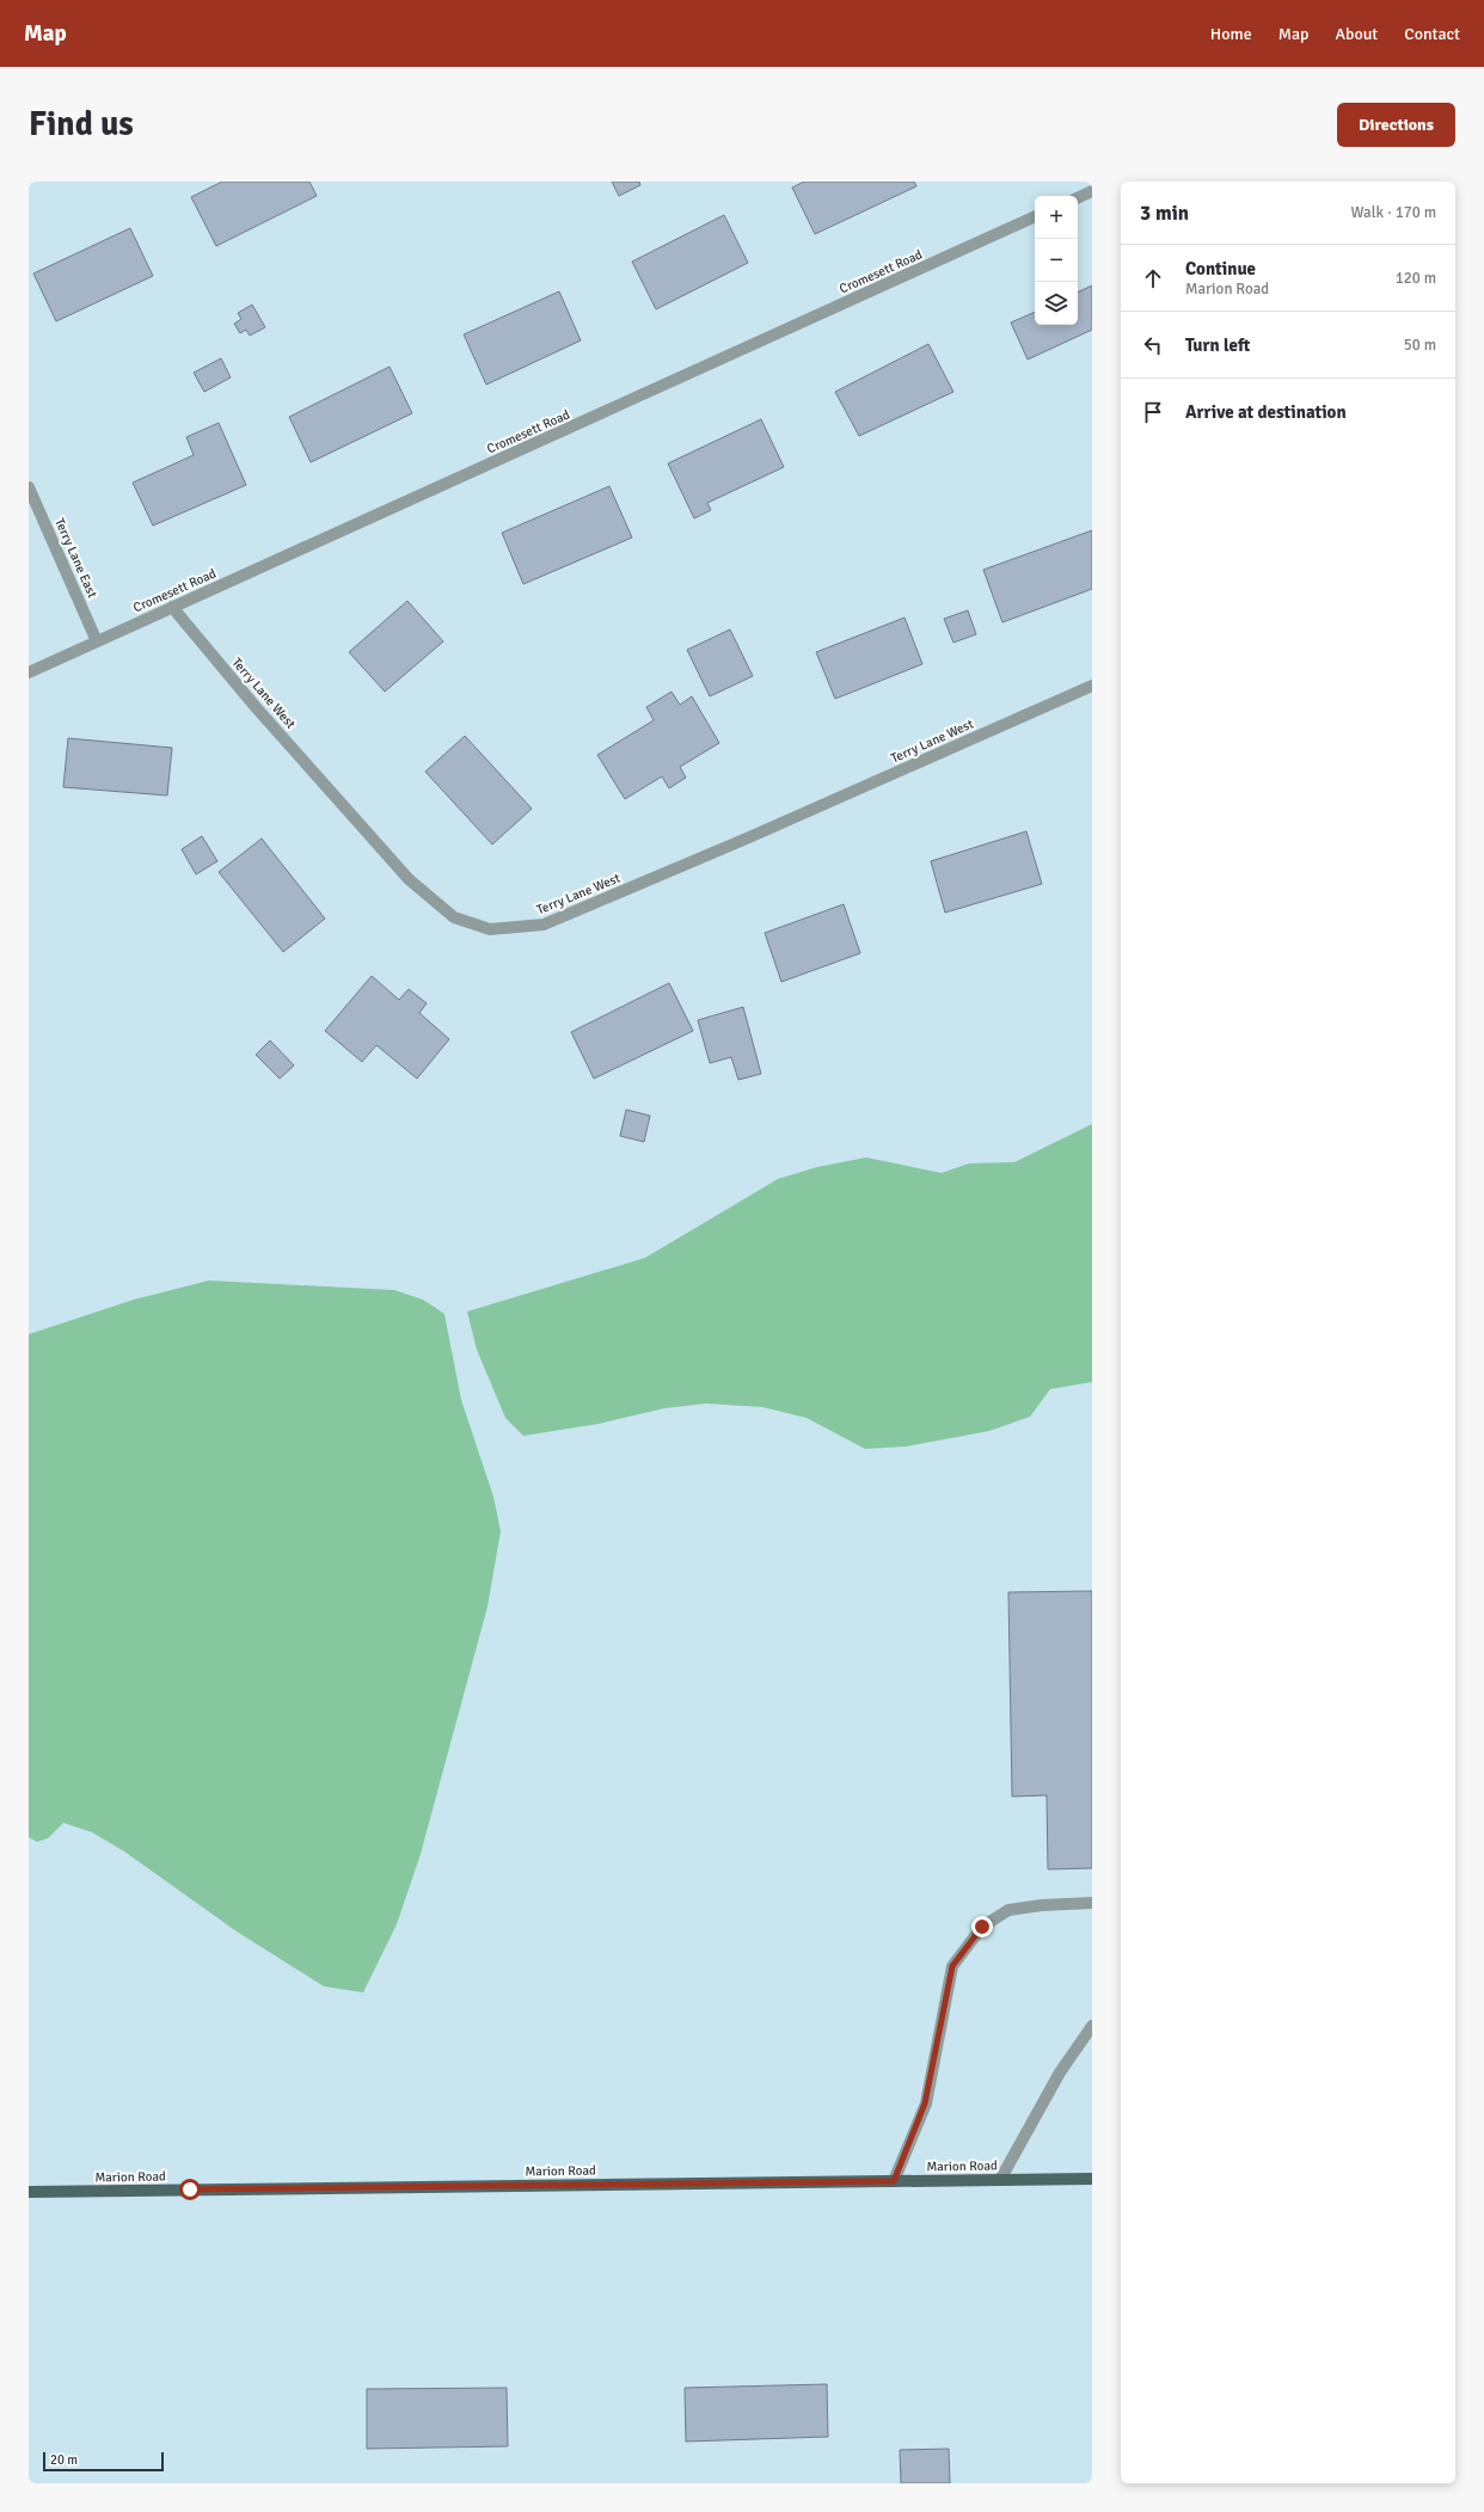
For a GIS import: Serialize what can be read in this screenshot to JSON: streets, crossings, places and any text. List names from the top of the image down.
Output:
{
  "streets": {
    "main road": ["Marion Road"],
    "street": ["Cromesett Road", "Terry Lane East", "Terry Lane West"]
  },
  "crossings": [
    ["Cromesett Road", "Terry Lane East"],
    ["Cromesett Road", "Terry Lane West"]
  ],
  "scale_bar": "20 m",
  "page": {
    "header": "Map",
    "nav": [
      "Home",
      "Map",
      "About",
      "Contact"
    ],
    "buttons": "Directions",
    "title": "Find us",
    "heading": ["3 min", "Walk · 170 m"],
    "map_buttons": ["+", "−"],
    "list": [
      ["Continue", "Marion Road", "120 m"],
      ["Turn left", "50 m"],
      "Arrive at destination"
    ],
    "scale": "20 m"
  }
}
